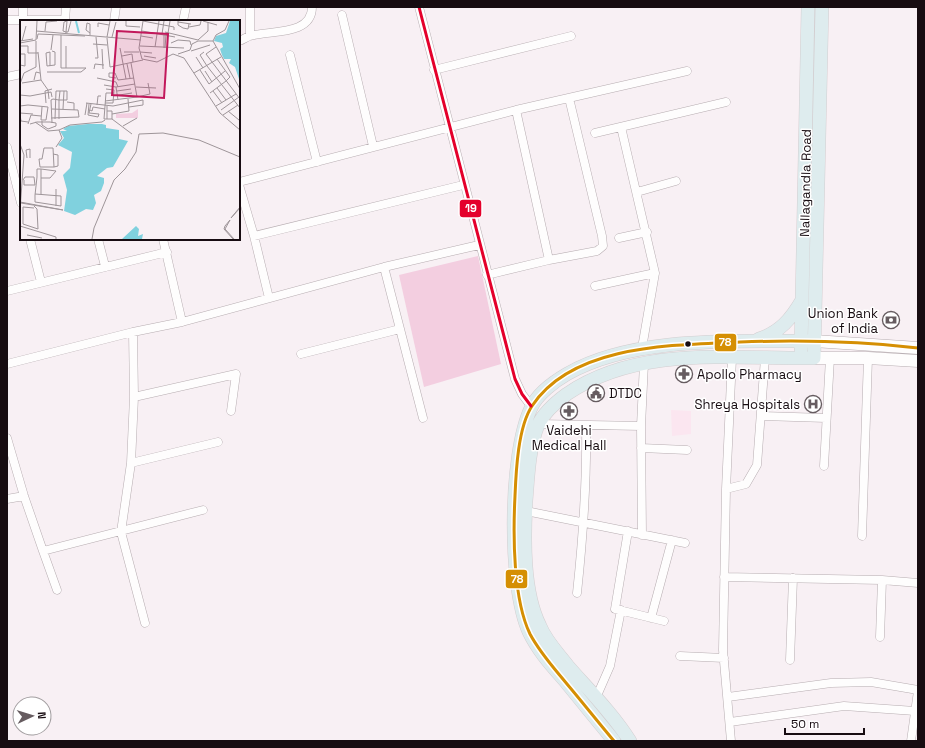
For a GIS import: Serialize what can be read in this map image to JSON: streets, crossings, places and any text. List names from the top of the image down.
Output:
{
  "streets": {
    "main road": ["Nallagandla Road"]
  },
  "places": {
    "bank": ["Union Bank of India"],
    "pharmacy": ["Apollo Pharmacy", "Vaidehi Medical Hall"],
    "public building": ["DTDC"],
    "hospital": ["Shreya Hospitals"]
  },
  "lines": ["transit line 19", "transit line 78"],
  "scale_bar": "50 m",
  "north": "right"
}
